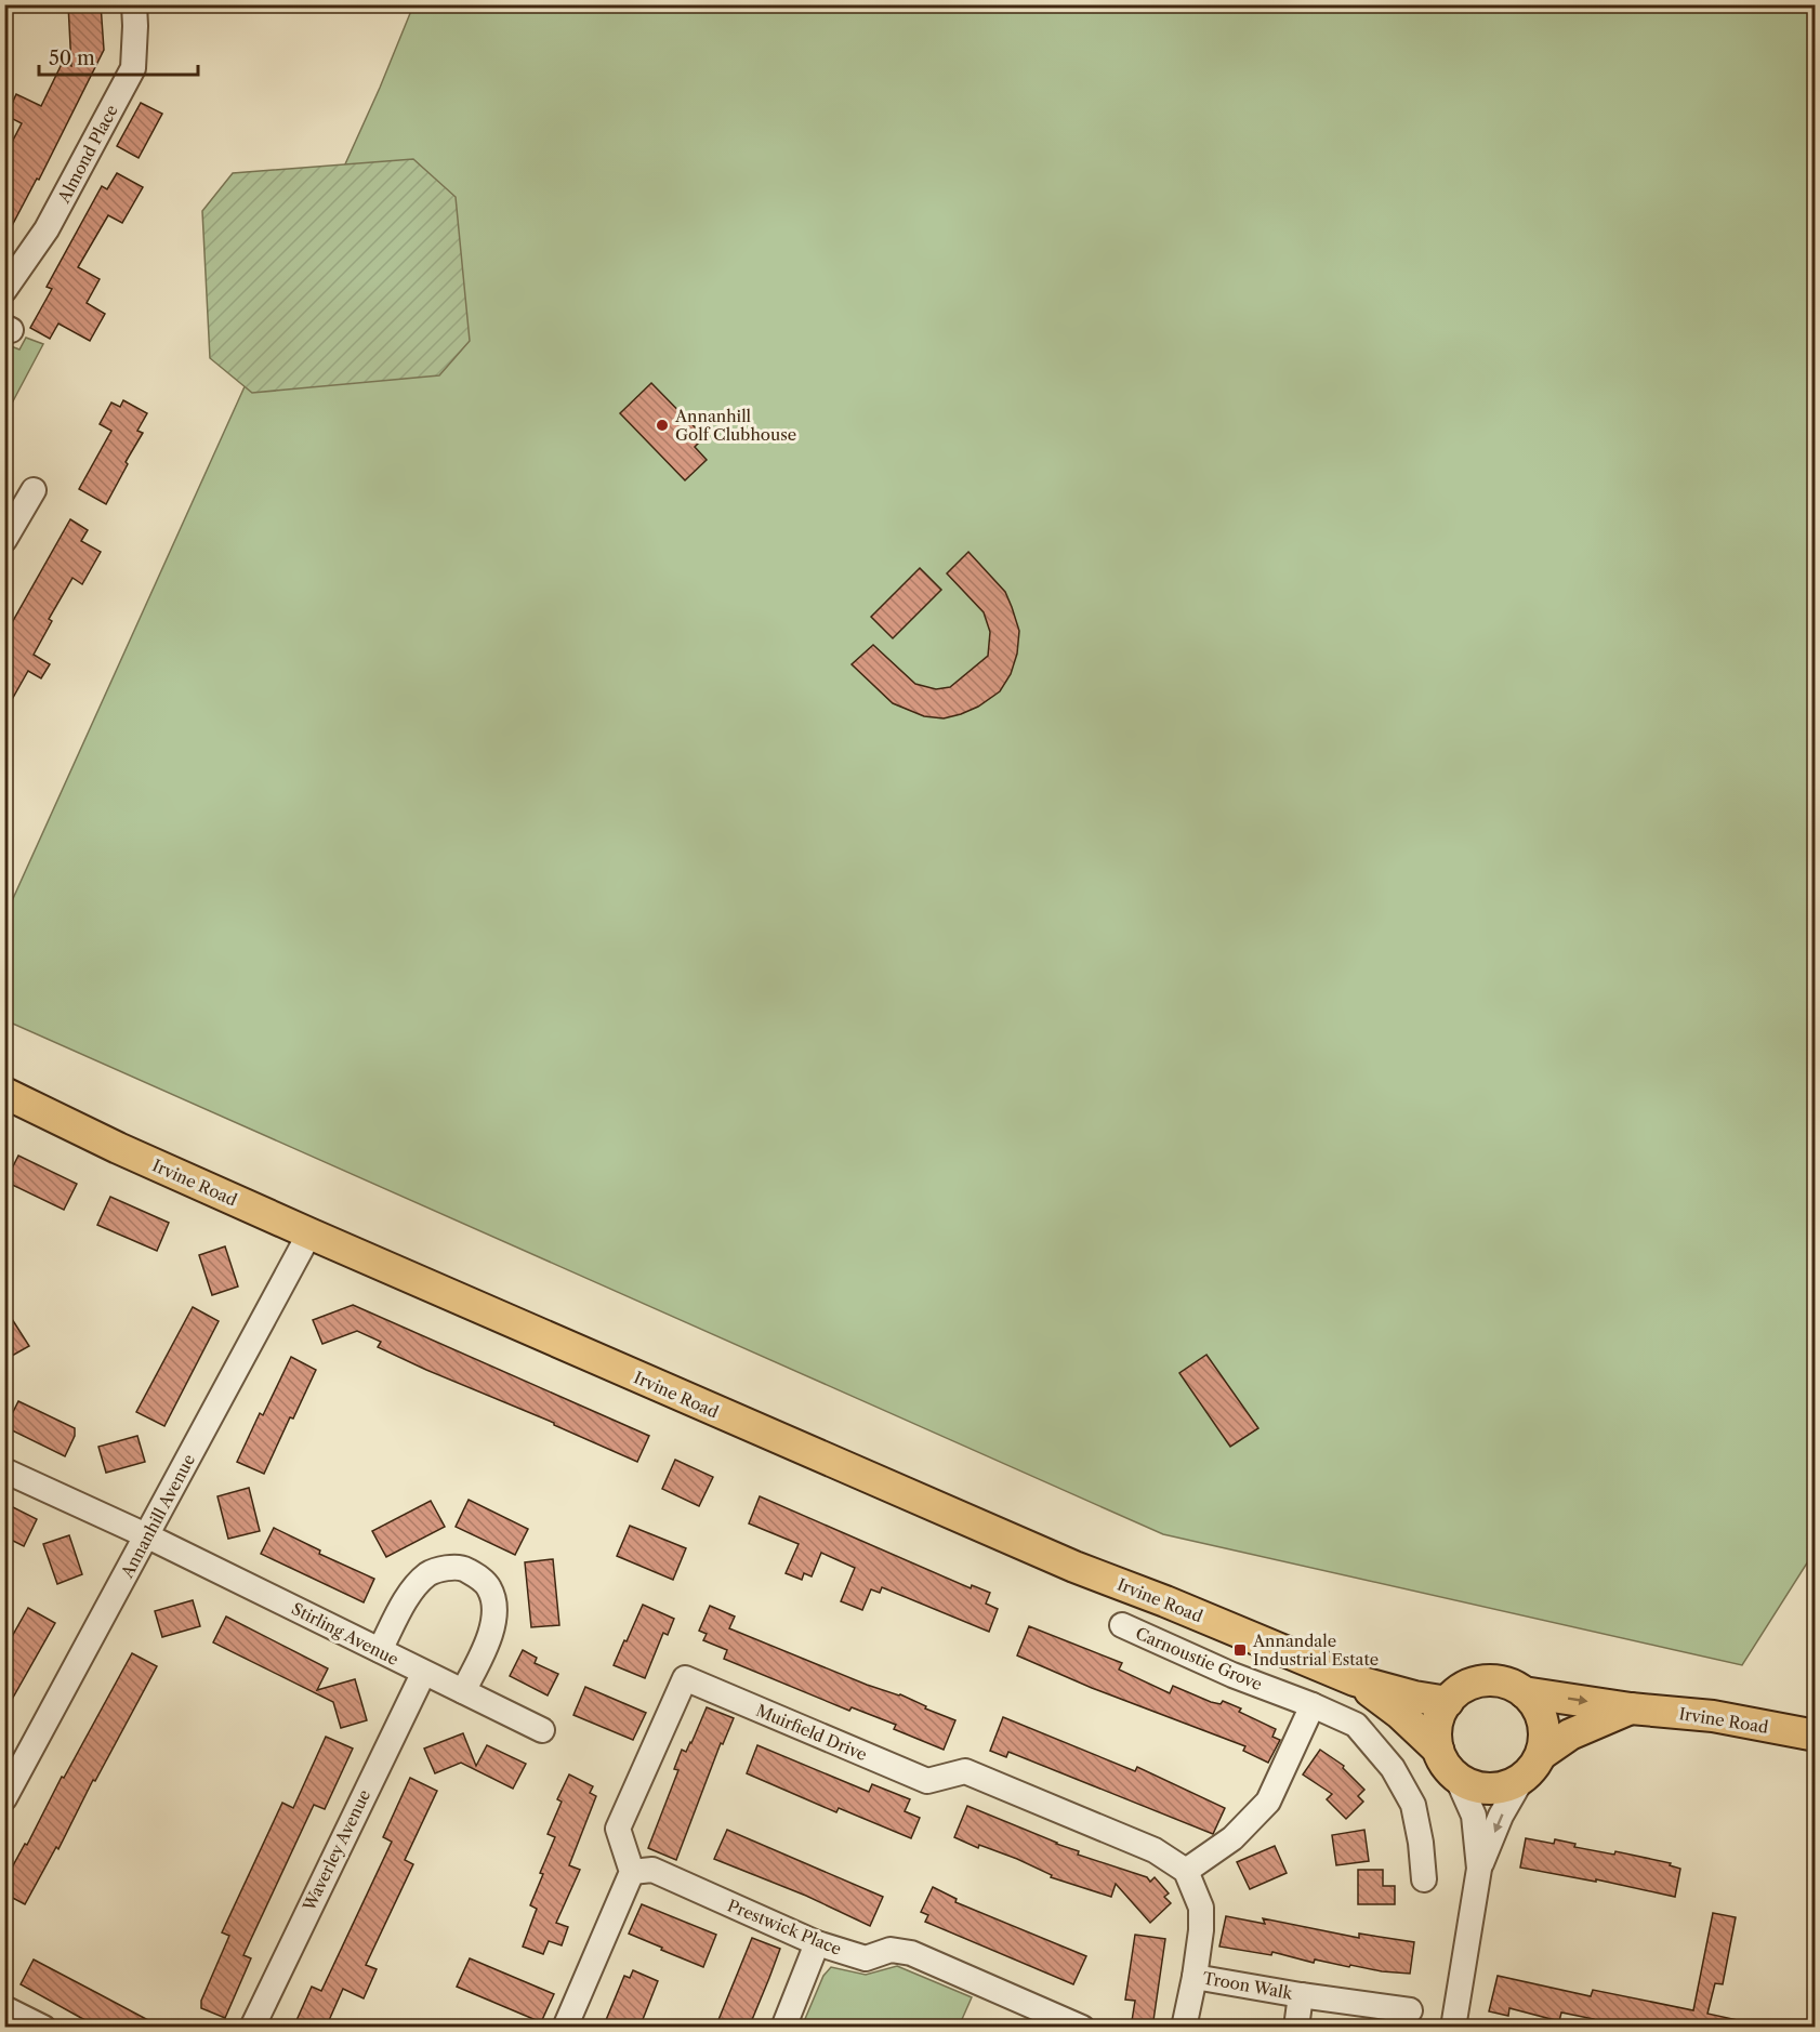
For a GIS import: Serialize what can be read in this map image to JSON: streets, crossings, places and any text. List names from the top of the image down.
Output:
{
  "streets": {
    "main road": ["Irvine Road"],
    "street": [
      "Almond Place",
      "Annanhill Avenue",
      "Stirling Avenue",
      "Carnoustie Grove",
      "Muirfield Drive",
      "Waverley Avenue",
      "Prestwick Place",
      "Troon Walk"
    ]
  },
  "crossings": [
    ["Irvine Road", "Annanhill Avenue"],
    ["Annanhill Avenue", "Stirling Avenue"],
    ["Stirling Avenue", "Waverley Avenue"],
    ["Muirfield Drive", "Prestwick Place"]
  ],
  "places": {
    "other": ["Annanhill Golf Clubhouse"],
    "transit": ["Annandale Industrial Estate"]
  },
  "scale_bar": "50 m"
}
